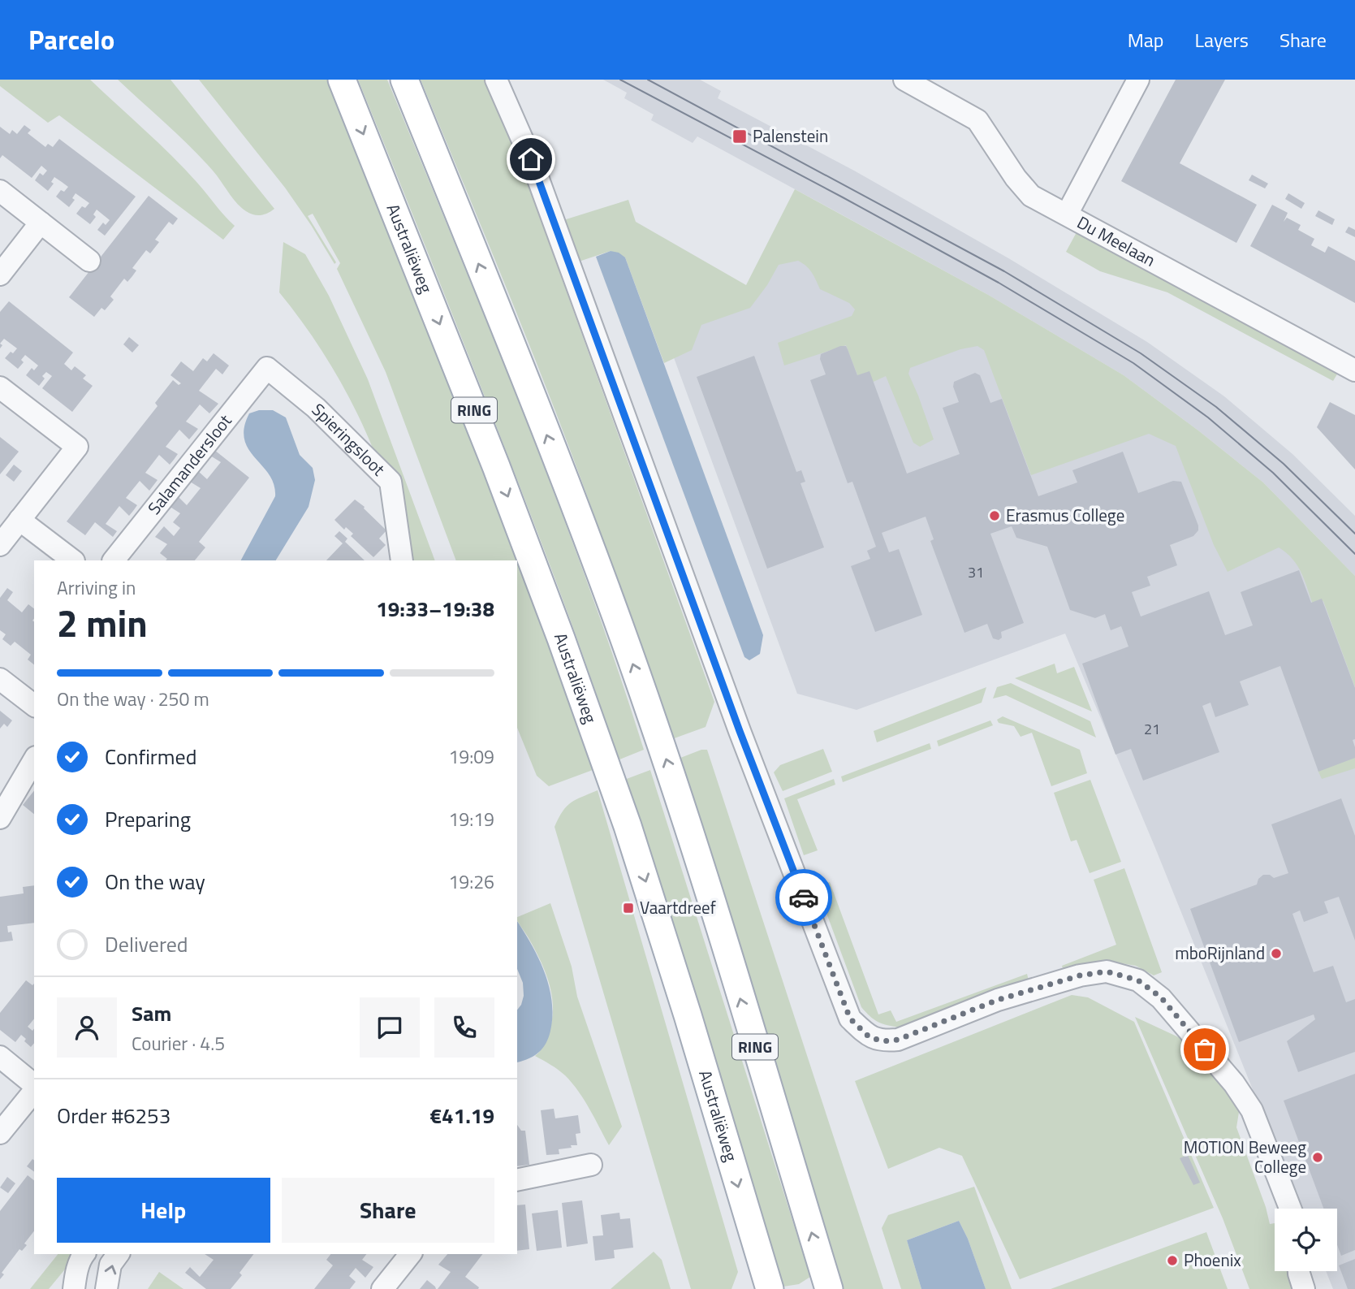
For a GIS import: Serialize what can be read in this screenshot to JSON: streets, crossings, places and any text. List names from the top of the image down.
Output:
{
  "streets": {
    "main road": ["Australiëweg", "RING"],
    "street": ["Du Meelaan", "Spieringsloot", "Salamandersloot"]
  },
  "crossings": [
    ["Spieringsloot", "Salamandersloot"]
  ],
  "places": {
    "transit": ["Palenstein", "Vaartdreef"],
    "other": [
      "Erasmus College",
      "mboRijnland",
      "MOTION Beweeg College",
      "Phoenix"
    ]
  },
  "house_numbers": ["31", "21"],
  "page": {
    "header": "Parcelo",
    "nav": ["Map", "Layers", "Share"],
    "heading": ["2 min", "Arriving in", "19:33–19:38"],
    "panel": [
      "Sam",
      "Courier · 4.5",
      "Order #6253",
      "€41.19"
    ],
    "bar": "On the way · 250 m",
    "list": [
      ["Confirmed", "19:09"],
      ["Preparing", "19:19"],
      ["On the way", "19:26"],
      "Delivered"
    ],
    "buttons": ["Help", "Share"]
  }
}
